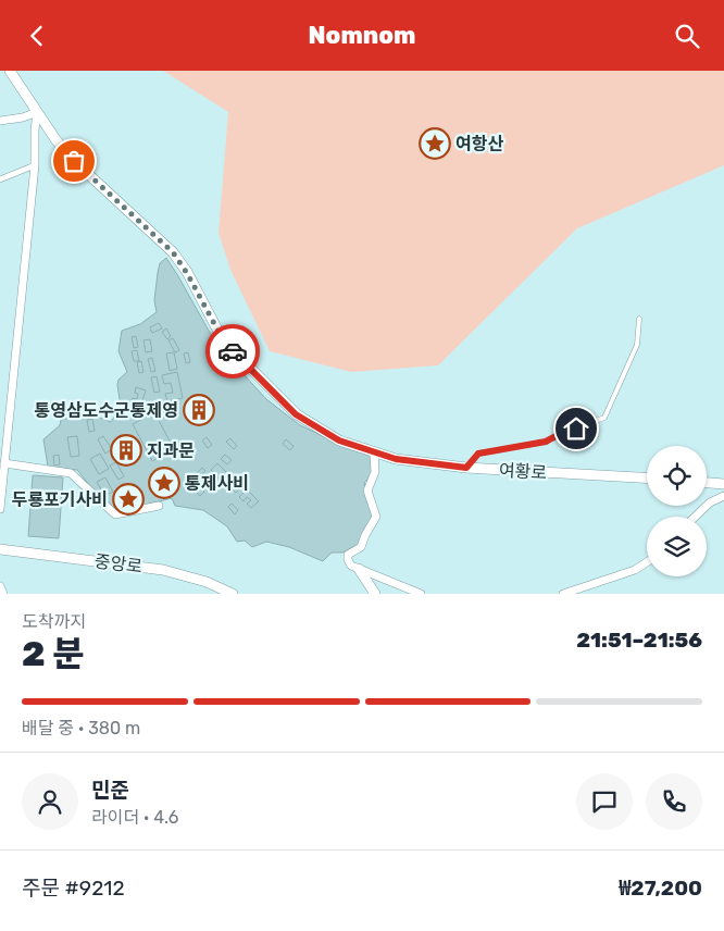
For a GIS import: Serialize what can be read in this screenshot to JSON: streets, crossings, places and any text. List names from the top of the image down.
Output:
{
  "streets": {
    "street": ["여황로", "중앙로"]
  },
  "places": {
    "place": ["여항산", "통제사비", "두룡포기사비"],
    "building": ["통영삼도수군통제영", "지과문"]
  },
  "page": {
    "header": "Nomnom",
    "heading": ["2 분", "도착까지", "21:51–21:56"],
    "panel": [
      "민준",
      "라이더 · 4.6",
      "주문 #9212",
      "₩27,200"
    ],
    "bar": "배달 중 · 380 m"
  }
}
